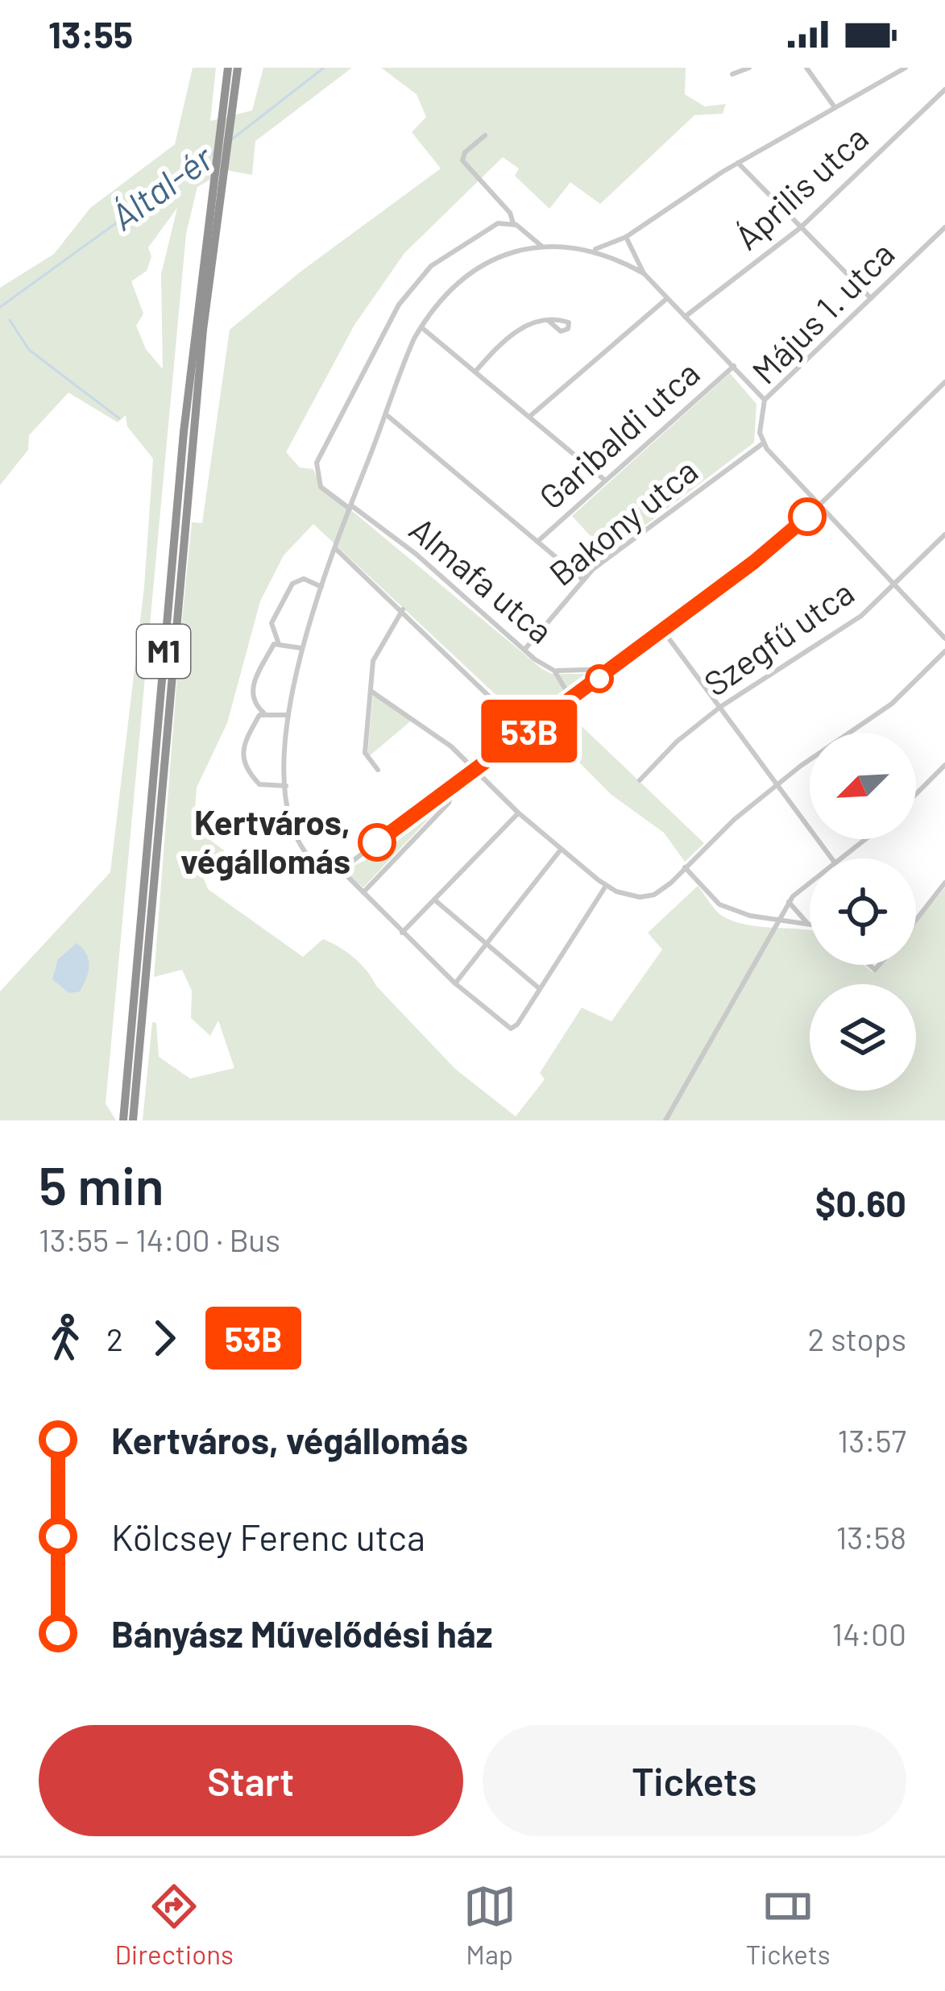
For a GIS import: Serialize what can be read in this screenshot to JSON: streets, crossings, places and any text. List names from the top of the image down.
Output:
{
  "streets": {
    "highway": ["M1"],
    "street": [
      "Április utca",
      "Május 1. utca",
      "Garibaldi utca",
      "Bakony utca",
      "Almafa utca",
      "Szegfű utca"
    ]
  },
  "crossings": [
    ["Május 1. utca", "Bakony utca"],
    ["Bakony utca", "Almafa utca"]
  ],
  "water": ["Által-ér"],
  "places": ["Kertváros, végállomás"],
  "lines": ["bus line 53B"],
  "north": "bottom left",
  "page": {
    "status": "13:55",
    "on_map": "53B",
    "heading": ["5 min", "13:55 – 14:00 · Bus", "$0.60"],
    "legs": ["2", "53B", "2 stops"],
    "list": [
      {
        "name": "Kertváros, végállomás",
        "value": "13:57"
      },
      {
        "name": "Kölcsey Ferenc utca",
        "value": "13:58"
      },
      {
        "name": "Bányász Művelődési ház",
        "value": "14:00"
      }
    ],
    "buttons": ["Start", "Tickets"],
    "tabs": ["Directions", "Map", "Tickets"]
  }
}
